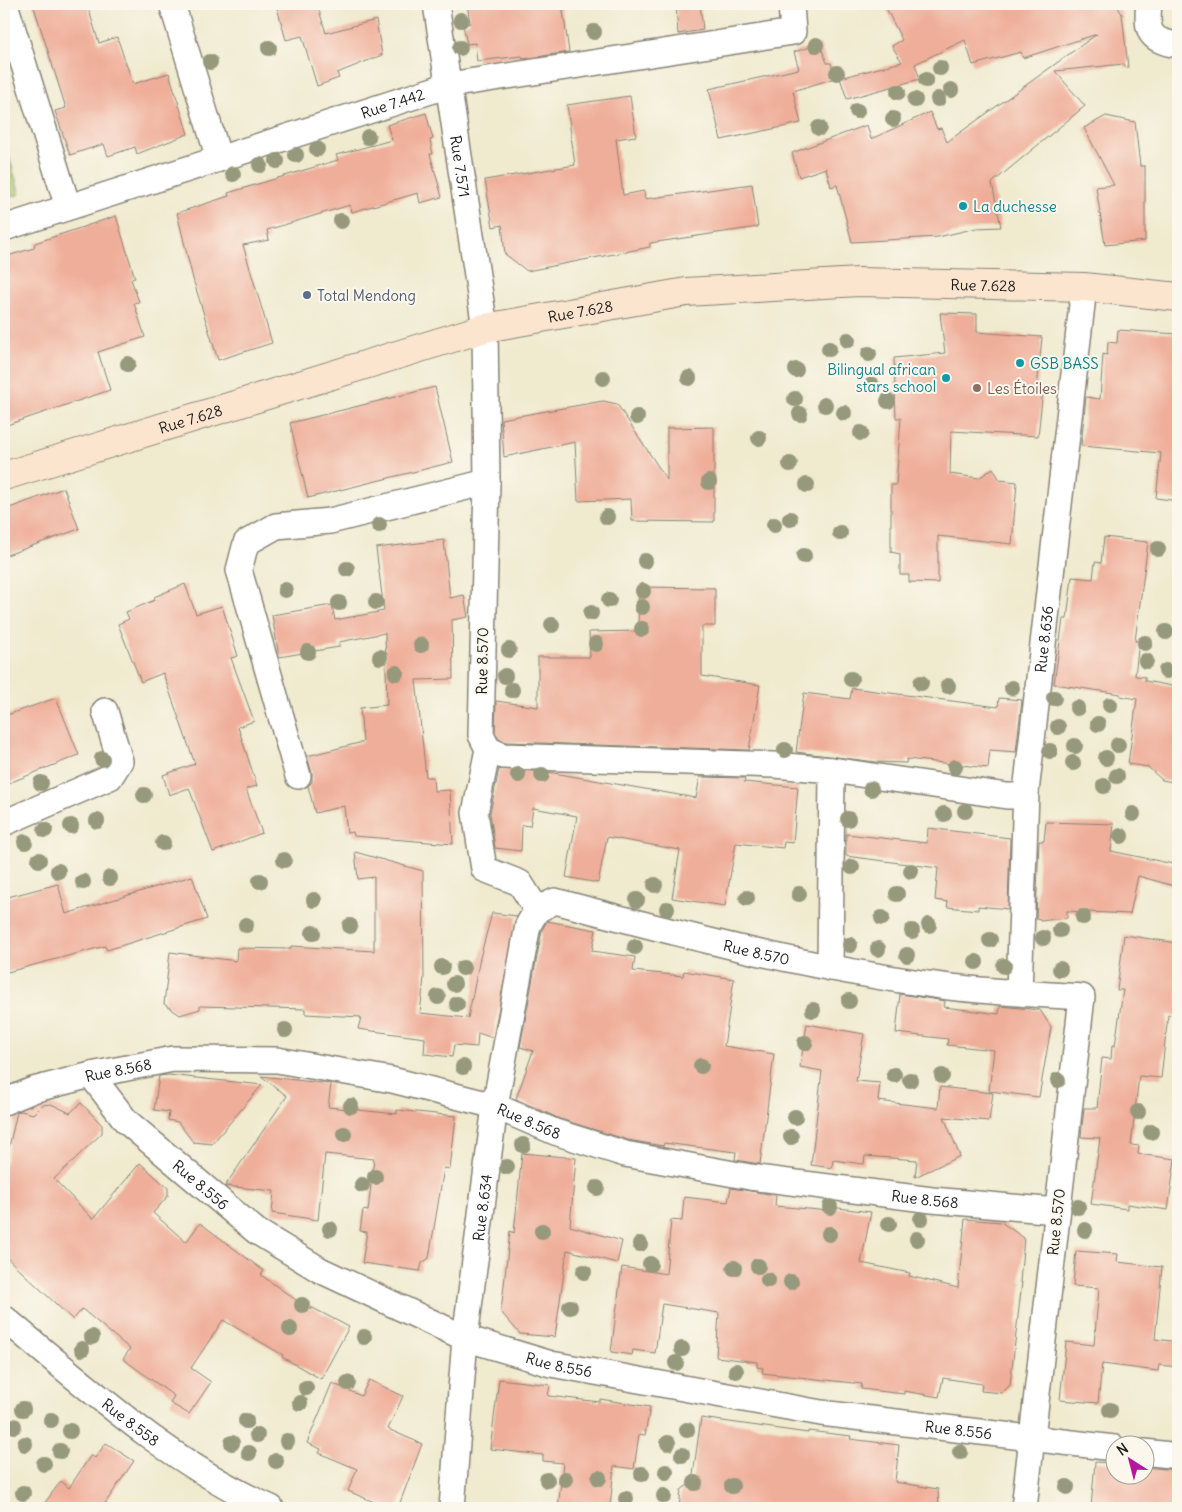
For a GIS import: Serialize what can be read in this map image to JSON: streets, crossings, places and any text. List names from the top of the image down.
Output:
{
  "streets": {
    "main road": ["Rue 7.628"],
    "street": [
      "Rue 7.442",
      "Rue 7.571",
      "Rue 8.636",
      "Rue 8.570",
      "Rue 8.568",
      "Rue 8.556",
      "Rue 8.634",
      "Rue 8.558"
    ]
  },
  "crossings": [
    ["Rue 7.442", "Rue 7.571"],
    ["Rue 7.571", "Rue 7.628"],
    ["Rue 7.571", "Rue 8.570"],
    ["Rue 7.628", "Rue 8.636"],
    ["Rue 7.628", "Rue 8.570"],
    ["Rue 8.636", "Rue 8.570"],
    ["Rue 8.570", "Rue 8.568"],
    ["Rue 8.570", "Rue 8.556"],
    ["Rue 8.570", "Rue 8.634"],
    ["Rue 8.568", "Rue 8.556"],
    ["Rue 8.568", "Rue 8.634"],
    ["Rue 8.556", "Rue 8.634"]
  ],
  "places": [
    "La duchesse",
    "Total Mendong",
    "GSB BASS",
    "Bilingual african stars school",
    "Les Étoiles"
  ],
  "north": "top left"
}
